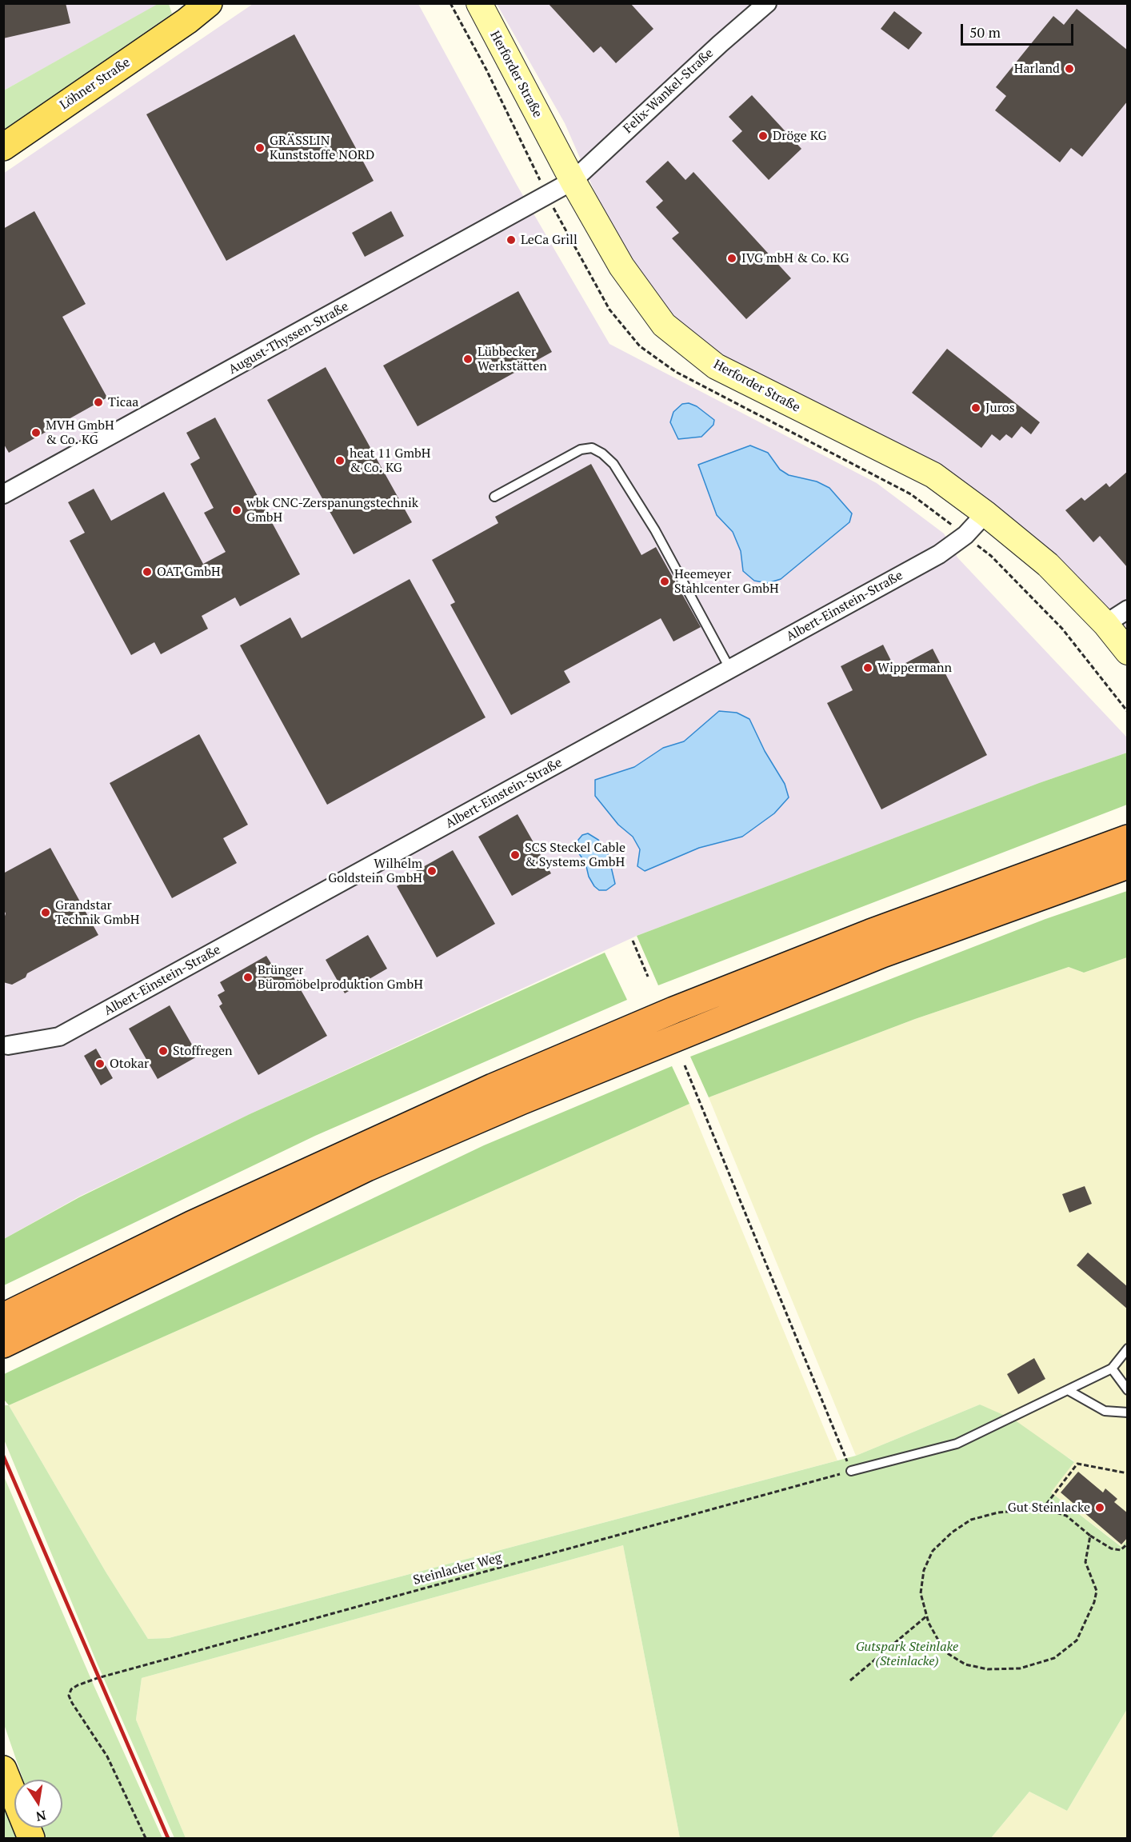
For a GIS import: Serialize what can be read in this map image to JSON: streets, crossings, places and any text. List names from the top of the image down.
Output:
{
  "streets": {
    "main road": ["Löhner Straße"],
    "street": [
      "Herforder Straße",
      "Felix-Wankel-Straße",
      "August-Thyssen-Straße",
      "Albert-Einstein-Straße"
    ],
    "path": ["Steinlacker Weg"]
  },
  "crossings": [
    ["Herforder Straße", "Felix-Wankel-Straße"],
    ["Herforder Straße", "August-Thyssen-Straße"],
    ["Herforder Straße", "Albert-Einstein-Straße"],
    ["Felix-Wankel-Straße", "August-Thyssen-Straße"]
  ],
  "parks": ["Gutspark Steinlake (Steinlacke)"],
  "places": [
    "Harland",
    "Dröge KG",
    "GRÄSSLIN Kunststoffe NORD",
    "LeCa Grill",
    "IVG mbH & Co. KG",
    "Lübbecker Werkstätten",
    "Ticaa",
    "Juros",
    "MVH GmbH & Co. KG",
    "heat 11 GmbH & Co. KG",
    "wbk CNC-Zerspanungstechnik GmbH",
    "OAT GmbH",
    "Heemeyer Stahlcenter GmbH",
    "Wippermann",
    "SCS Steckel Cable & Systems GmbH",
    "Wilhelm Goldstein GmbH",
    "Grandstar Technik GmbH",
    "Brünger Büromöbelproduktion GmbH",
    "Stoffregen",
    "Otokar",
    "Gut Steinlacke"
  ],
  "scale_bar": "50 m",
  "north": "bottom"
}
